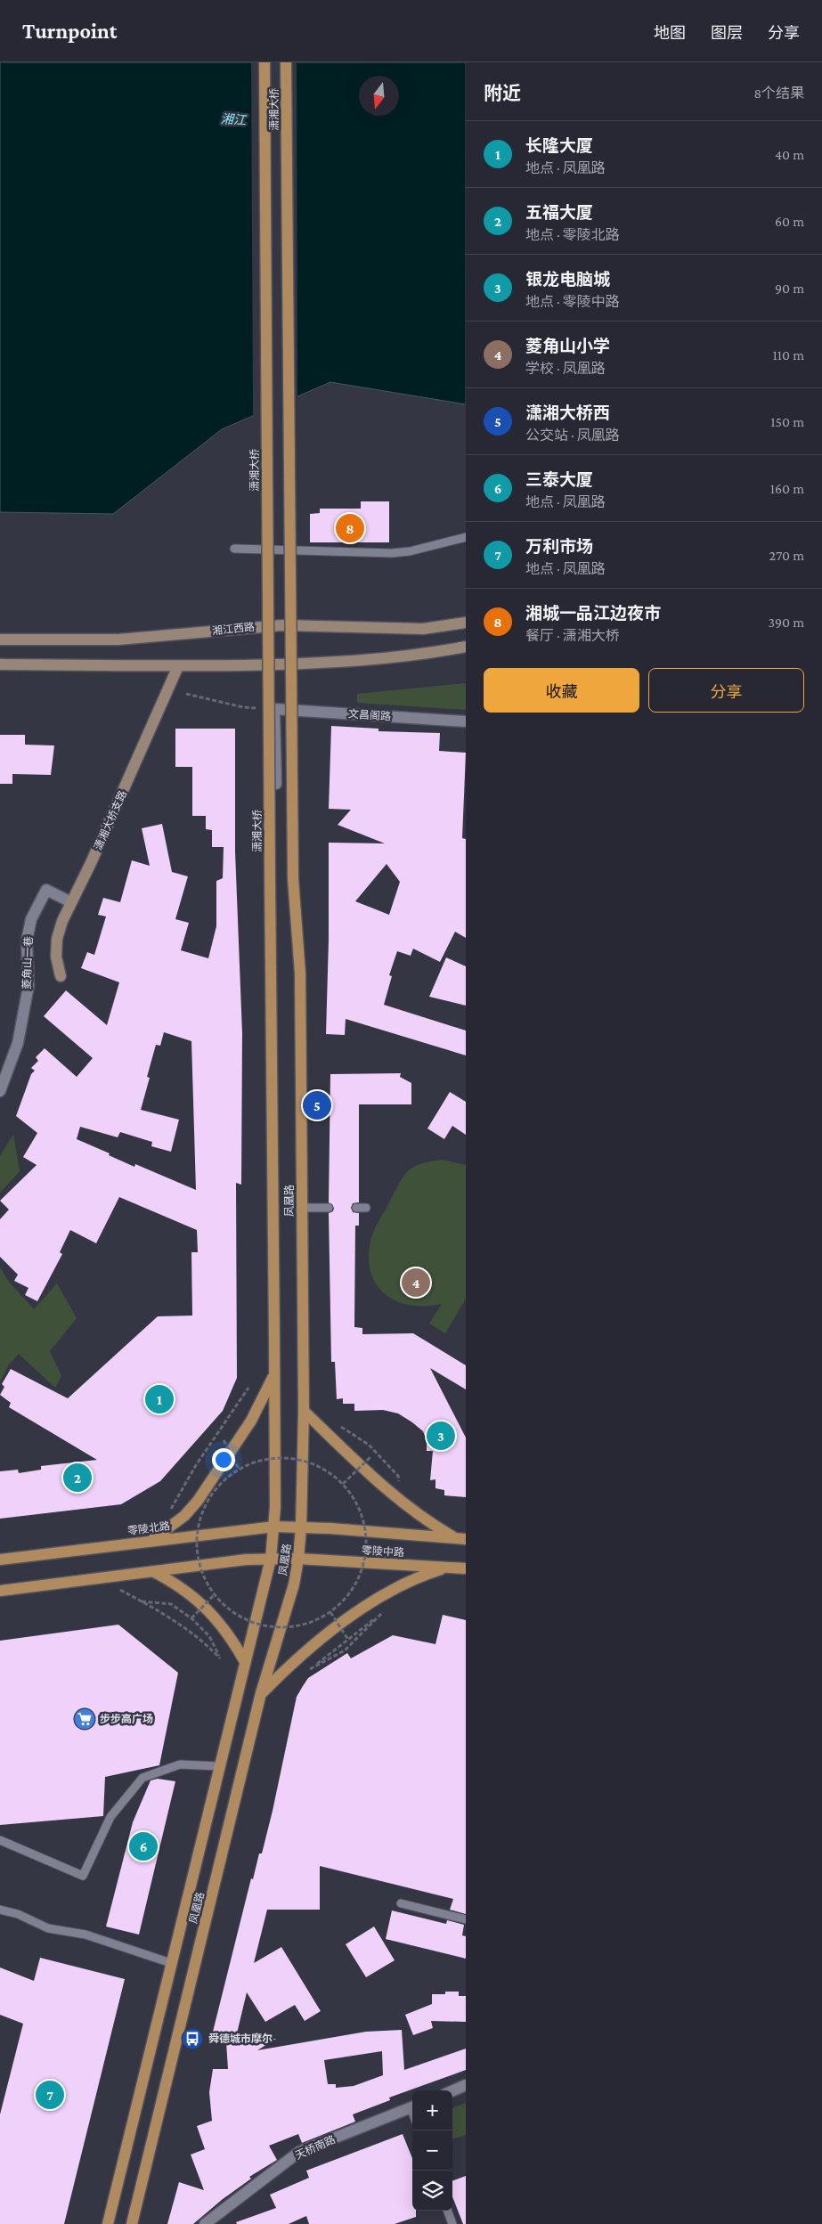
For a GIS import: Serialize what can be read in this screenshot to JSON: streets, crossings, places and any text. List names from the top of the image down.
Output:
{
  "streets": {
    "main road": [
      "潇湘大桥",
      "湘江西路",
      "潇湘大桥支路",
      "凤凰路",
      "零陵北路",
      "零陵中路"
    ],
    "street": ["文昌阁路", "菱角山一巷", "天桥南路"]
  },
  "crossings": [
    ["潇湘大桥", "凤凰路"],
    ["潇湘大桥支路", "菱角山一巷"],
    ["凤凰路", "零陵北路"],
    ["凤凰路", "零陵中路"],
    ["零陵北路", "零陵中路"]
  ],
  "water": ["湘江"],
  "places": {
    "supermarket": ["步步高广场"],
    "bus stop": ["舜德城市摩尔"]
  },
  "north": "bottom",
  "page": {
    "header": "Turnpoint",
    "nav": ["地图", "图层", "分享"],
    "heading": ["附近", "8个结果"],
    "list": [
      {
        "mark": "1",
        "name": "长隆大厦",
        "note": "地点 · 凤凰路",
        "value": "40 m"
      },
      {
        "mark": "2",
        "name": "五福大厦",
        "note": "地点 · 零陵北路",
        "value": "60 m"
      },
      {
        "mark": "3",
        "name": "银龙电脑城",
        "note": "地点 · 零陵中路",
        "value": "90 m"
      },
      {
        "mark": "4",
        "name": "菱角山小学",
        "note": "学校 · 凤凰路",
        "value": "110 m"
      },
      {
        "mark": "5",
        "name": "潇湘大桥西",
        "note": "公交站 · 凤凰路",
        "value": "150 m"
      },
      {
        "mark": "6",
        "name": "三泰大厦",
        "note": "地点 · 凤凰路",
        "value": "160 m"
      },
      {
        "mark": "7",
        "name": "万利市场",
        "note": "地点 · 凤凰路",
        "value": "270 m"
      },
      {
        "mark": "8",
        "name": "湘城一品江边夜市",
        "note": "餐厅 · 潇湘大桥",
        "value": "390 m"
      }
    ],
    "pins": [
      "8",
      "5",
      "4",
      "1",
      "3",
      "2",
      "6",
      "7"
    ],
    "buttons": ["收藏", "分享"],
    "map_buttons": ["+", "−"]
  }
}
